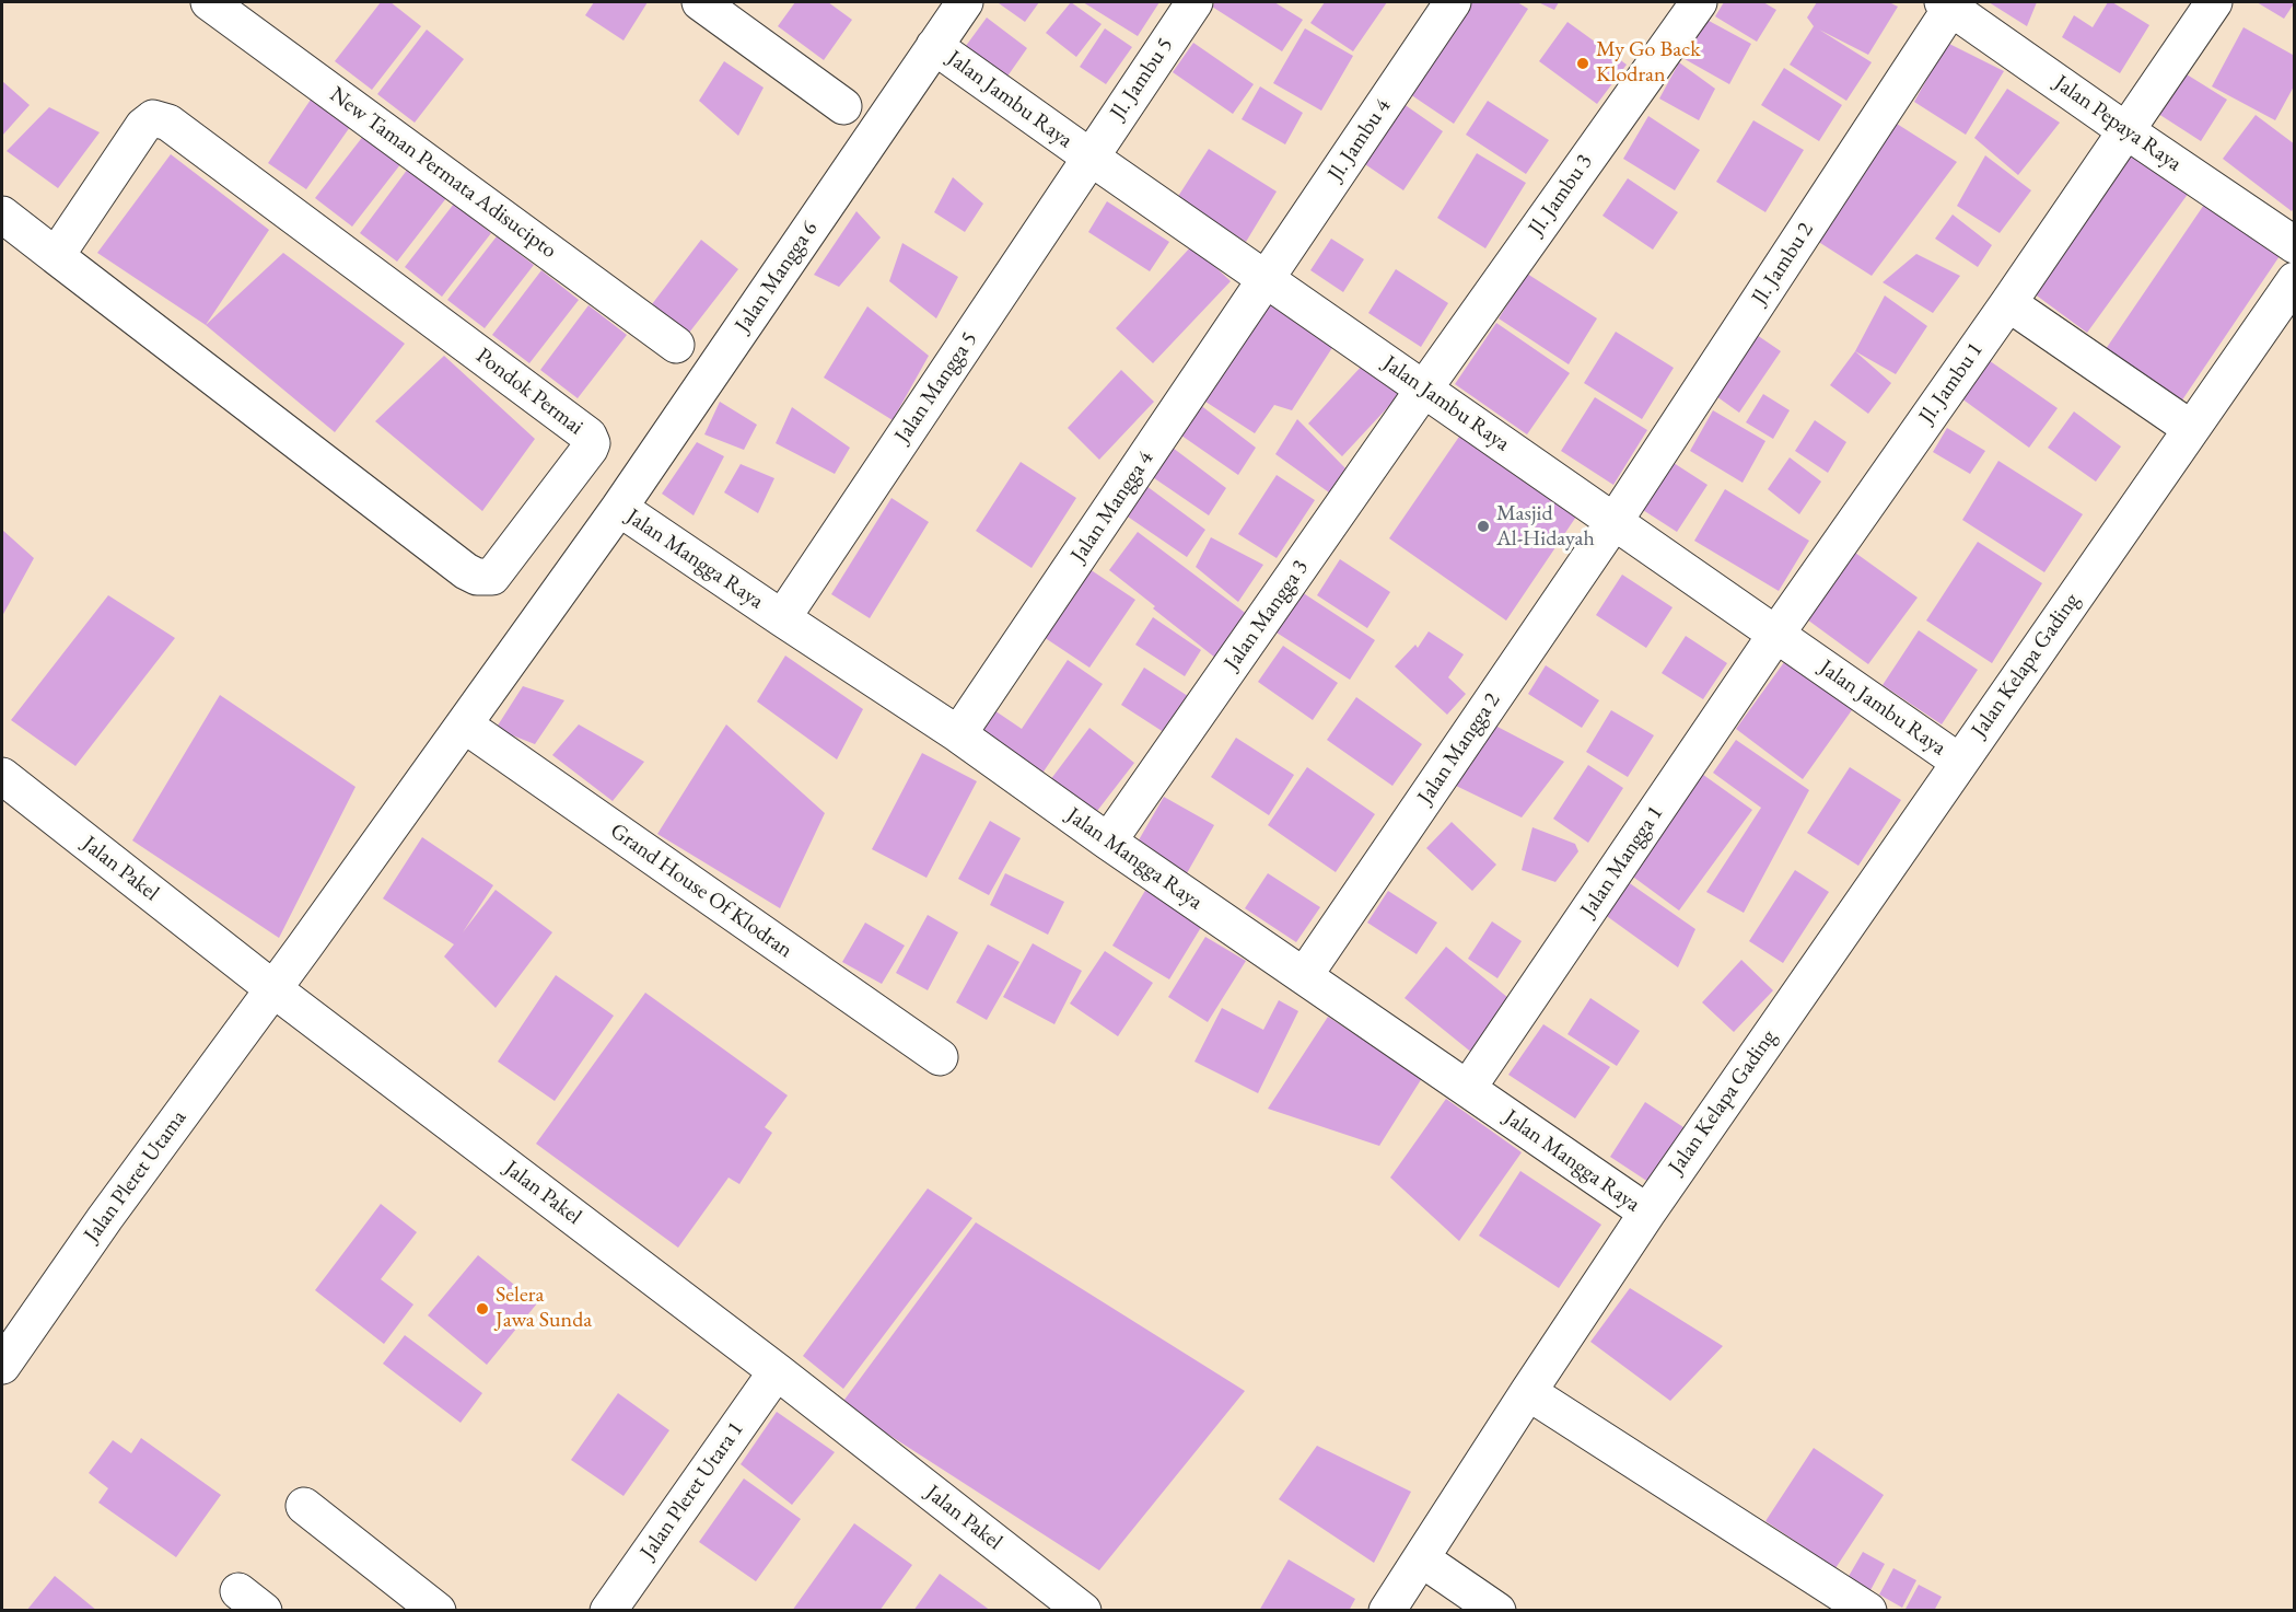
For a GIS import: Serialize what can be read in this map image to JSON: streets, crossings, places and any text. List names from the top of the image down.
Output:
{
  "streets": {
    "street": [
      "Jl. Jambu 5",
      "Jalan Jambu Raya",
      "Jalan Pepaya Raya",
      "Jl. Jambu 4",
      "New Taman Permata Adisucipto",
      "Jl. Jambu 3",
      "Jl. Jambu 2",
      "Jalan Mangga 6",
      "Jl. Jambu 1",
      "Jalan Mangga 5",
      "Pondok Permai",
      "Jalan Mangga 4",
      "Jalan Mangga Raya",
      "Jalan Mangga 3",
      "Jalan Kelapa Gading",
      "Jalan Mangga 2",
      "Jalan Mangga 1",
      "Jalan Pakel",
      "Grand House Of Klodran",
      "Jalan Pleret Utama",
      "Jalan Pleret Utara 1"
    ]
  },
  "crossings": [
    ["Jl. Jambu 5", "Jalan Jambu Raya"],
    ["Jl. Jambu 5", "Jalan Mangga 5"],
    ["Jalan Jambu Raya", "Jl. Jambu 4"],
    ["Jalan Jambu Raya", "Jl. Jambu 3"],
    ["Jalan Jambu Raya", "Jl. Jambu 2"],
    ["Jalan Jambu Raya", "Jalan Mangga 6"],
    ["Jalan Jambu Raya", "Jl. Jambu 1"],
    ["Jalan Jambu Raya", "Jalan Mangga 5"],
    ["Jalan Jambu Raya", "Jalan Mangga 4"],
    ["Jalan Jambu Raya", "Jalan Mangga 3"],
    ["Jalan Jambu Raya", "Jalan Kelapa Gading"],
    ["Jalan Jambu Raya", "Jalan Mangga 2"],
    ["Jalan Jambu Raya", "Jalan Mangga 1"],
    ["Jalan Pepaya Raya", "Jl. Jambu 2"],
    ["Jalan Pepaya Raya", "Jl. Jambu 1"],
    ["Jl. Jambu 4", "Jalan Mangga 4"],
    ["Jl. Jambu 3", "Jalan Mangga 3"],
    ["Jl. Jambu 2", "Jalan Mangga 2"],
    ["Jalan Mangga 6", "Jalan Mangga Raya"],
    ["Jalan Mangga 6", "Grand House Of Klodran"],
    ["Jalan Mangga 6", "Jalan Pleret Utama"],
    ["Jl. Jambu 1", "Jalan Mangga 1"],
    ["Jalan Mangga 5", "Jalan Mangga Raya"],
    ["Jalan Mangga 4", "Jalan Mangga Raya"],
    ["Jalan Mangga Raya", "Jalan Mangga 3"],
    ["Jalan Mangga Raya", "Jalan Kelapa Gading"],
    ["Jalan Mangga Raya", "Jalan Mangga 2"],
    ["Jalan Mangga Raya", "Jalan Mangga 1"],
    ["Jalan Pakel", "Jalan Pleret Utama"],
    ["Jalan Pakel", "Jalan Pleret Utara 1"],
    ["Grand House Of Klodran", "Jalan Pleret Utama"]
  ],
  "places": ["My Go Back Klodran", "Masjid Al-Hidayah", "Selera Jawa Sunda"]
}
